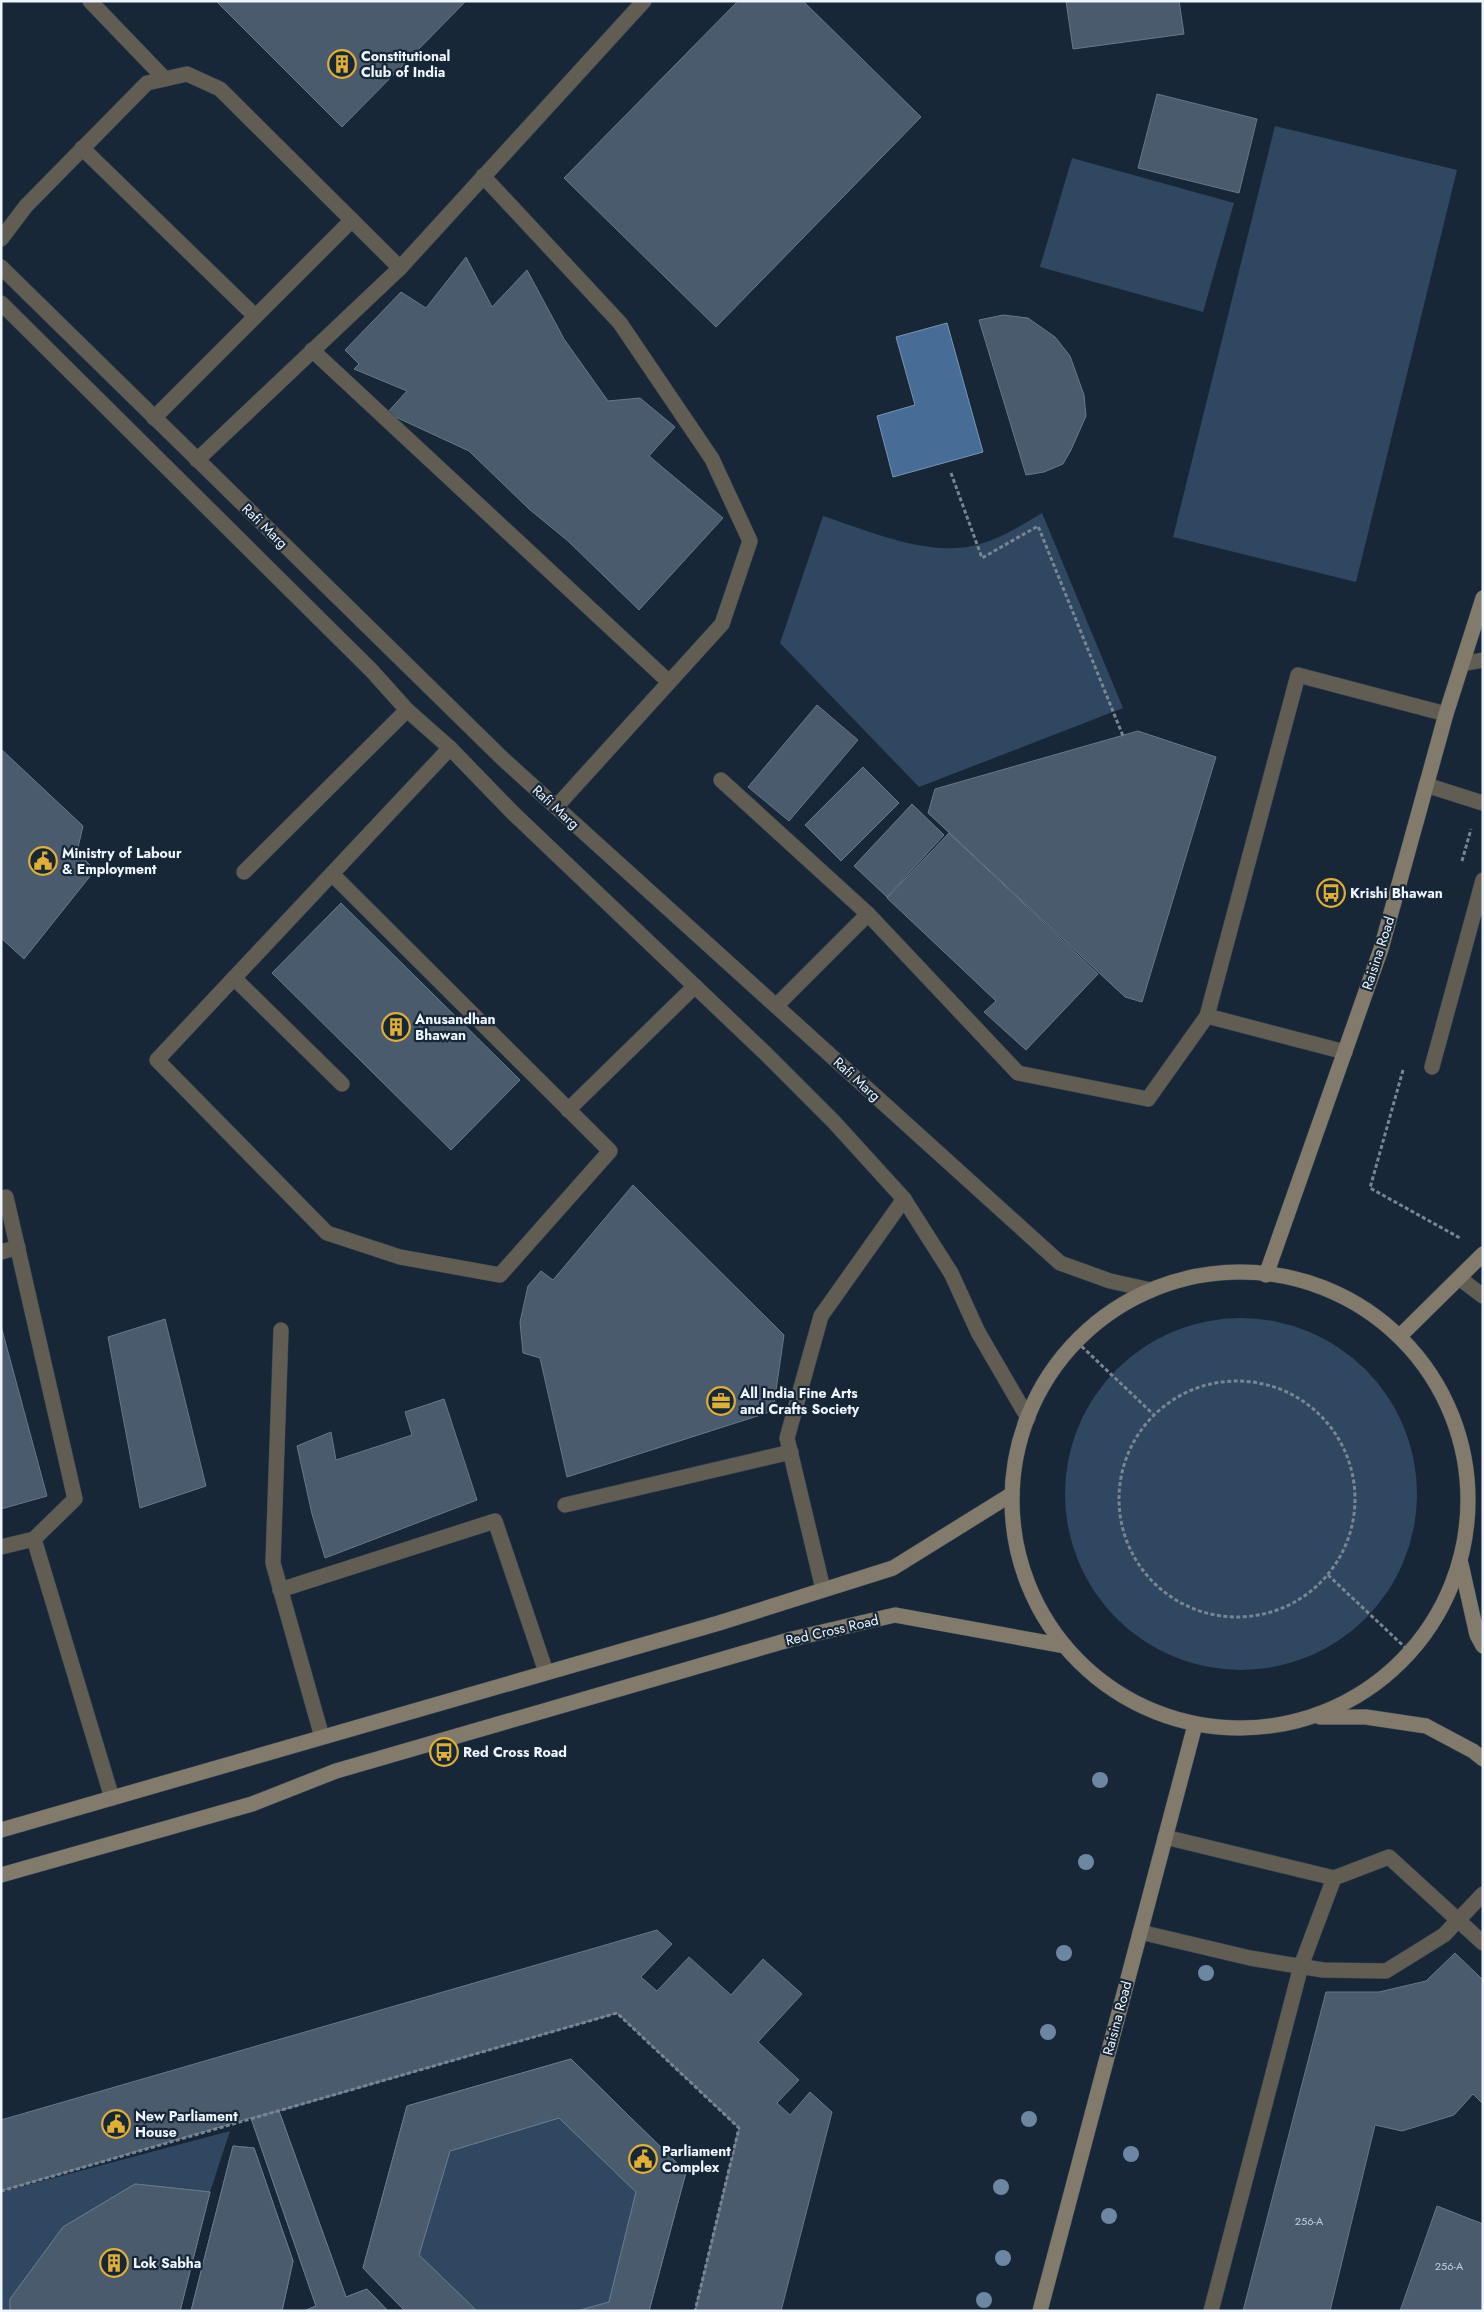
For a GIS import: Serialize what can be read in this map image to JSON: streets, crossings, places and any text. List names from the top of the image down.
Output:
{
  "streets": {
    "main road": ["Raisina Road", "Red Cross Road"],
    "street": ["Rafi Marg"]
  },
  "places": {
    "building": ["Constitutional Club of India", "Anusandhan Bhawan", "Lok Sabha"],
    "public building": ["Ministry of Labour & Employment", "New Parliament House", "Parliament Complex"],
    "bus stop": ["Krishi Bhawan", "Red Cross Road"],
    "office": ["All India Fine Arts and Crafts Society"]
  },
  "house_numbers": ["256-A", "256-A"]
}
